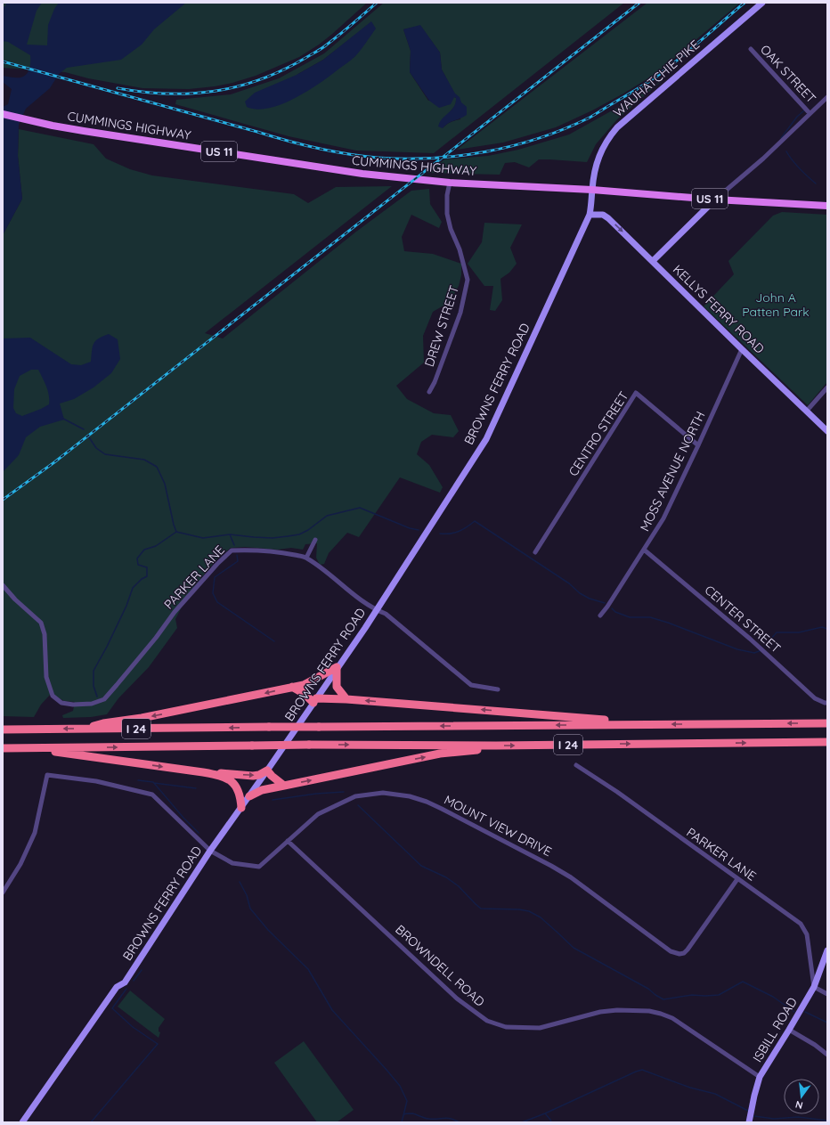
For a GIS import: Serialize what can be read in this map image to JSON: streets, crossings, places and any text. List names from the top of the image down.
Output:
{
  "streets": {
    "highway": ["I 24"],
    "main road": ["CUMMINGS HIGHWAY", "US 11"],
    "street": [
      "OAK STREET",
      "WAUHATCHIE PIKE",
      "KELLYS FERRY ROAD",
      "DREW STREET",
      "BROWNS FERRY ROAD",
      "CENTRO STREET",
      "MOSS AVENUE NORTH",
      "PARKER LANE",
      "CENTER STREET",
      "MOUNT VIEW DRIVE",
      "BROWNDELL ROAD",
      "ISBILL ROAD"
    ]
  },
  "crossings": [
    ["WAUHATCHIE PIKE", "CUMMINGS HIGHWAY"],
    ["WAUHATCHIE PIKE", "BROWNS FERRY ROAD"],
    ["CUMMINGS HIGHWAY", "DREW STREET"],
    ["CUMMINGS HIGHWAY", "BROWNS FERRY ROAD"],
    ["KELLYS FERRY ROAD", "BROWNS FERRY ROAD"],
    ["KELLYS FERRY ROAD", "MOSS AVENUE NORTH"],
    ["BROWNS FERRY ROAD", "PARKER LANE"],
    ["BROWNS FERRY ROAD", "MOUNT VIEW DRIVE"],
    ["CENTRO STREET", "MOSS AVENUE NORTH"],
    ["MOSS AVENUE NORTH", "CENTER STREET"],
    ["PARKER LANE", "MOUNT VIEW DRIVE"],
    ["PARKER LANE", "ISBILL ROAD"],
    ["MOUNT VIEW DRIVE", "BROWNDELL ROAD"],
    ["BROWNDELL ROAD", "ISBILL ROAD"]
  ],
  "parks": ["John A Patten Park"],
  "north": "bottom"
}
